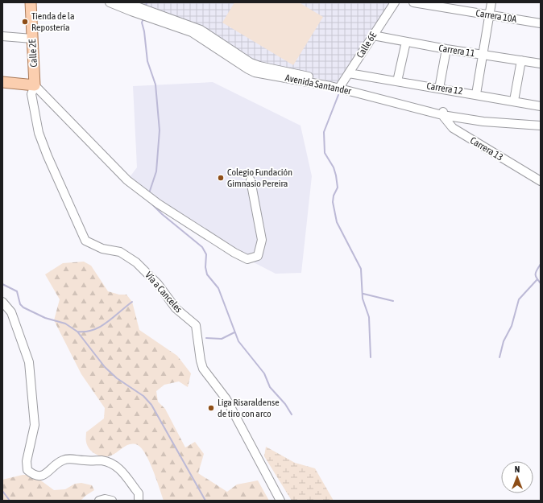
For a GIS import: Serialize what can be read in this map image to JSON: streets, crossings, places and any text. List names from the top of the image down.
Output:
{
  "streets": {
    "main road": ["Calle 2E"],
    "street": [
      "Carrera 10A",
      "Calle 6E",
      "Carrera 11",
      "Avenida Santander",
      "Carrera 12",
      "Carrera 13",
      "Vía a Canceles"
    ]
  },
  "crossings": [
    ["Calle 6E", "Carrera 11"],
    ["Calle 6E", "Avenida Santander"],
    ["Calle 6E", "Carrera 12"],
    ["Calle 2E", "Vía a Canceles"],
    ["Avenida Santander", "Carrera 13"]
  ],
  "places": ["Tienda de la Repostería", "Colegio Fundación Gimnasio Pereira", "Liga Risaraldense de tiro con arco"],
  "north": "top"
}
